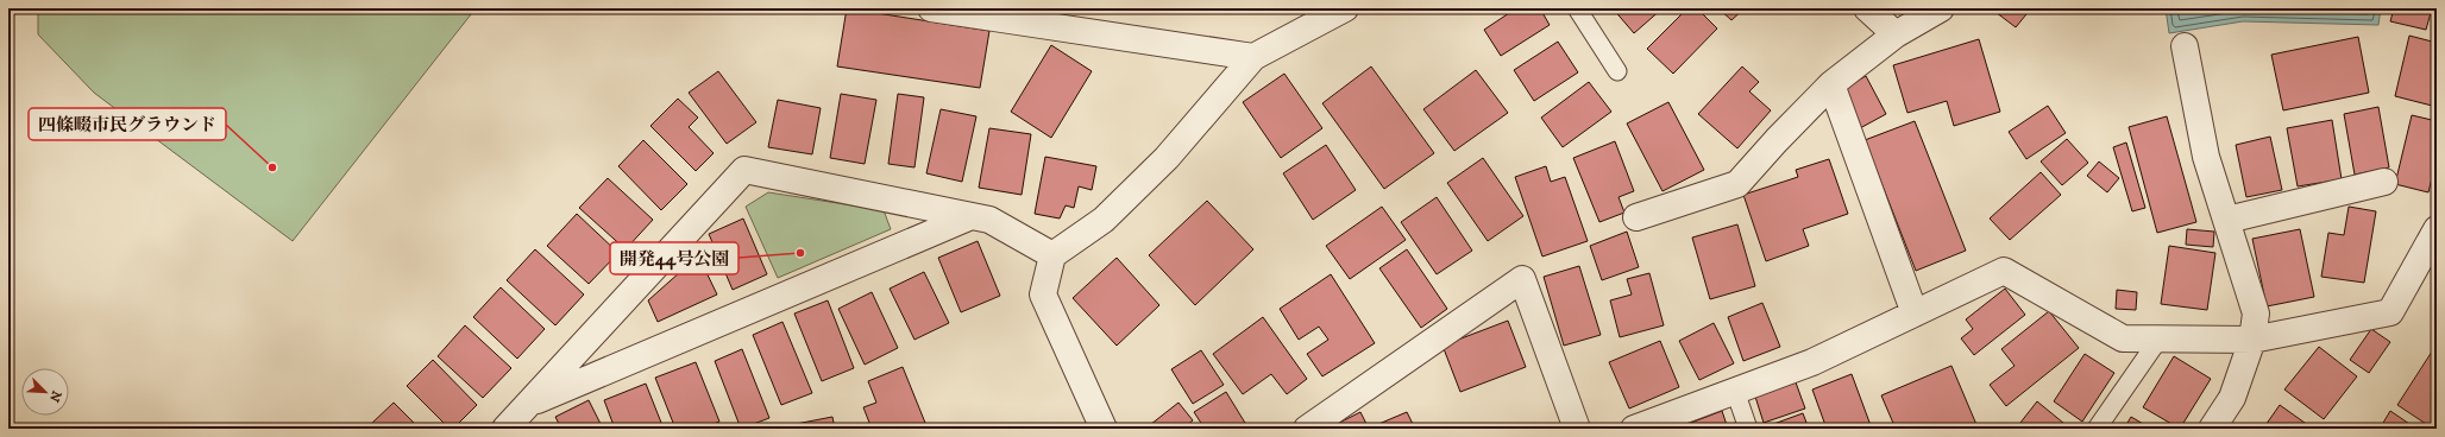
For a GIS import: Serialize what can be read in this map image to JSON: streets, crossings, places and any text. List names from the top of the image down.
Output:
{
  "places": ["四條畷市民グラウンド", "開発44号公園"],
  "north": "bottom right"
}
